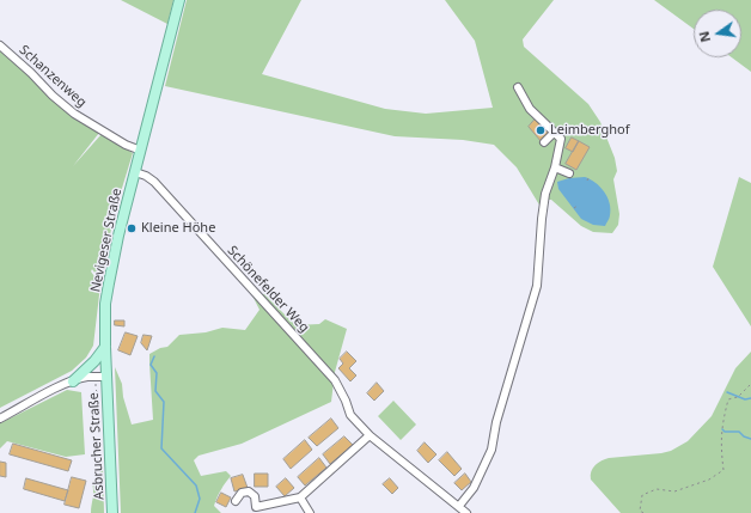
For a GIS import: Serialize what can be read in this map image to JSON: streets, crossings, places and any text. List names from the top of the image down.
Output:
{
  "streets": {
    "main road": ["Nevigeser Straße", "Asbrucher Straße"],
    "street": ["Schanzenweg", "Schönefelder Weg"]
  },
  "crossings": [
    ["Schanzenweg", "Nevigeser Straße"],
    ["Nevigeser Straße", "Schönefelder Weg"],
    ["Nevigeser Straße", "Asbrucher Straße"]
  ],
  "places": ["Leimberghof", "Kleine Höhe"],
  "north": "left"
}
